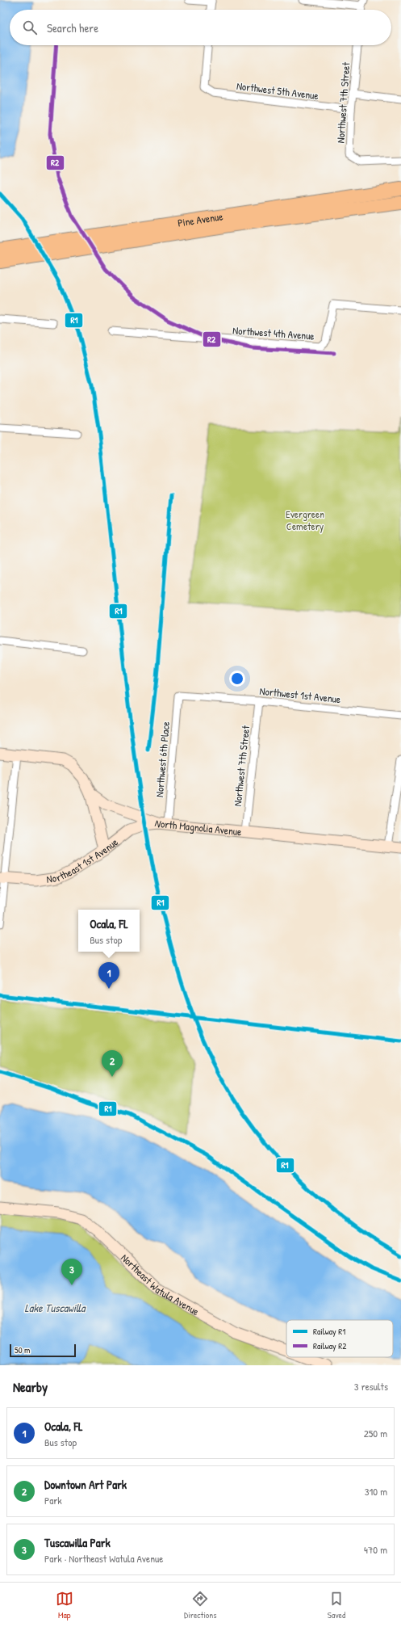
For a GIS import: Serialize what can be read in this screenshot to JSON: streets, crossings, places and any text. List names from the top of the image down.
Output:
{
  "streets": {
    "highway": ["Pine Avenue"],
    "main road": ["North Magnolia Avenue", "Northeast 1st Avenue", "Northeast Watula Avenue"],
    "street": [
      "Northwest 5th Avenue",
      "Northwest 7th Street",
      "Northwest 4th Avenue",
      "Northwest 1st Avenue",
      "Northwest 6th Place"
    ]
  },
  "crossings": [
    ["Northwest 5th Avenue", "Northwest 7th Street"],
    ["Northwest 7th Street", "Northwest 1st Avenue"],
    ["Northwest 7th Street", "North Magnolia Avenue"],
    ["Northwest 1st Avenue", "Northwest 6th Place"],
    ["Northwest 6th Place", "North Magnolia Avenue"],
    ["Northwest 6th Place", "Northeast 1st Avenue"],
    ["North Magnolia Avenue", "Northeast 1st Avenue"]
  ],
  "water": ["Lake Tuscawilla"],
  "parks": ["Evergreen Cemetery"],
  "lines": ["rail line R2", "rail line R1"],
  "legend": ["Railway R1", "Railway R2"],
  "scale_bar": "50 m",
  "page": {
    "search": "Search here",
    "popup": ["Ocala, FL", "Bus stop"],
    "pins": ["1", "2", "3"],
    "scale": "50 m",
    "heading": ["Nearby", "3 results"],
    "list": [
      {
        "mark": "1",
        "name": "Ocala, FL",
        "note": "Bus stop",
        "value": "250 m"
      },
      {
        "mark": "2",
        "name": "Downtown Art Park",
        "note": "Park",
        "value": "310 m"
      },
      {
        "mark": "3",
        "name": "Tuscawilla Park",
        "note": "Park · Northeast Watula Avenue",
        "value": "470 m"
      }
    ],
    "nav": ["Map", "Directions", "Saved"]
  }
}
